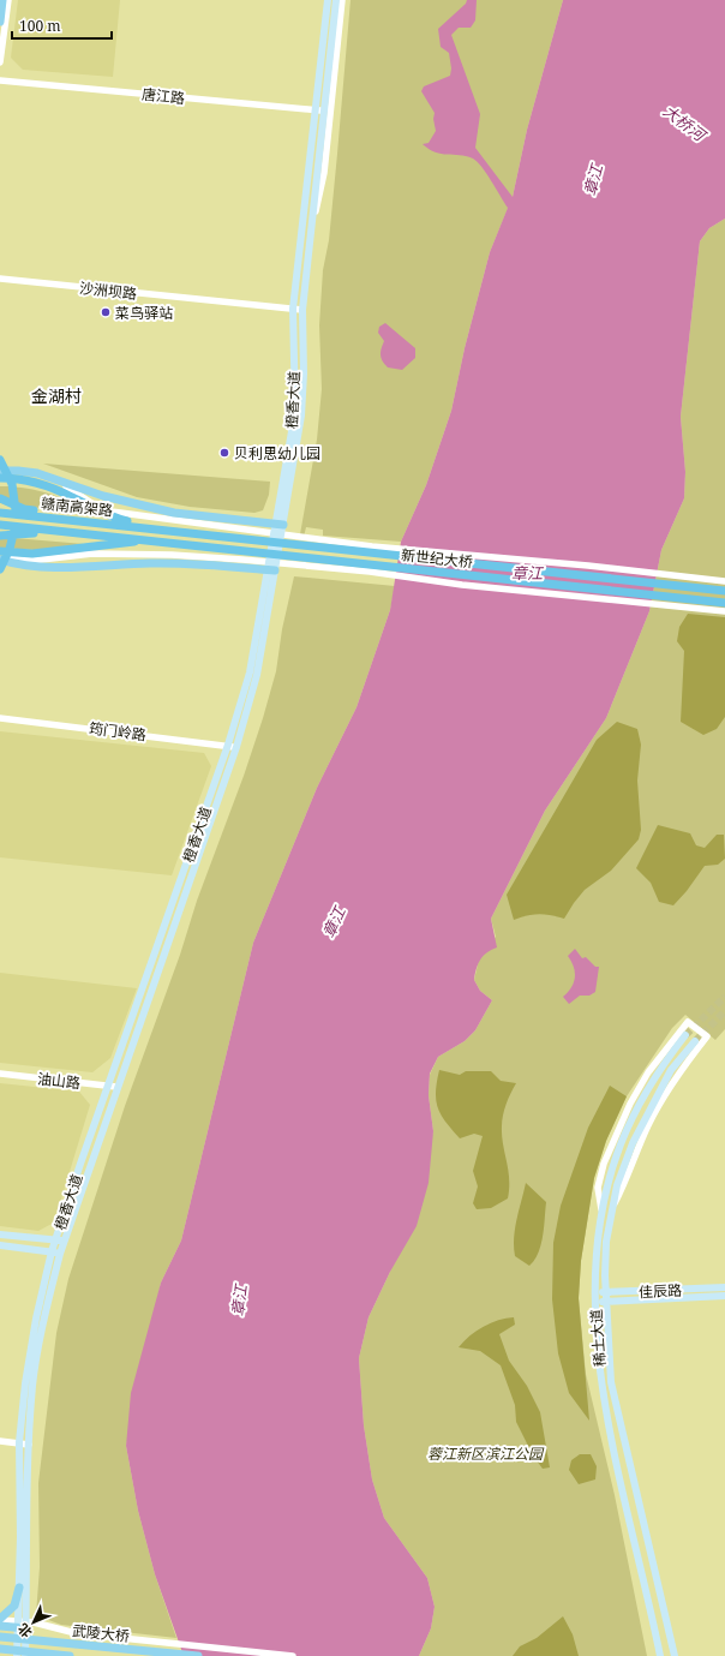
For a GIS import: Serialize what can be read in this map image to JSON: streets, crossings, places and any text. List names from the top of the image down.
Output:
{
  "streets": {
    "highway": ["赣南高架路", "新世纪大桥"],
    "main road": [
      "橙香大道",
      "佳辰路",
      "稀土大道",
      "武陵大桥"
    ],
    "street": [
      "唐江路",
      "沙洲坝路",
      "筠门岭路",
      "油山路"
    ]
  },
  "crossings": [
    ["唐江路", "橙香大道"],
    ["沙洲坝路", "橙香大道"],
    ["橙香大道", "筠门岭路"],
    ["橙香大道", "油山路"],
    ["赣南高架路", "新世纪大桥"],
    ["佳辰路", "稀土大道"]
  ],
  "districts": ["金湖村"],
  "water": ["大桥河", "章江"],
  "parks": ["蓉江新区滨江公园"],
  "places": ["菜鸟驿站", "贝利思幼儿园"],
  "scale_bar": "100 m",
  "north": "bottom left"
}
